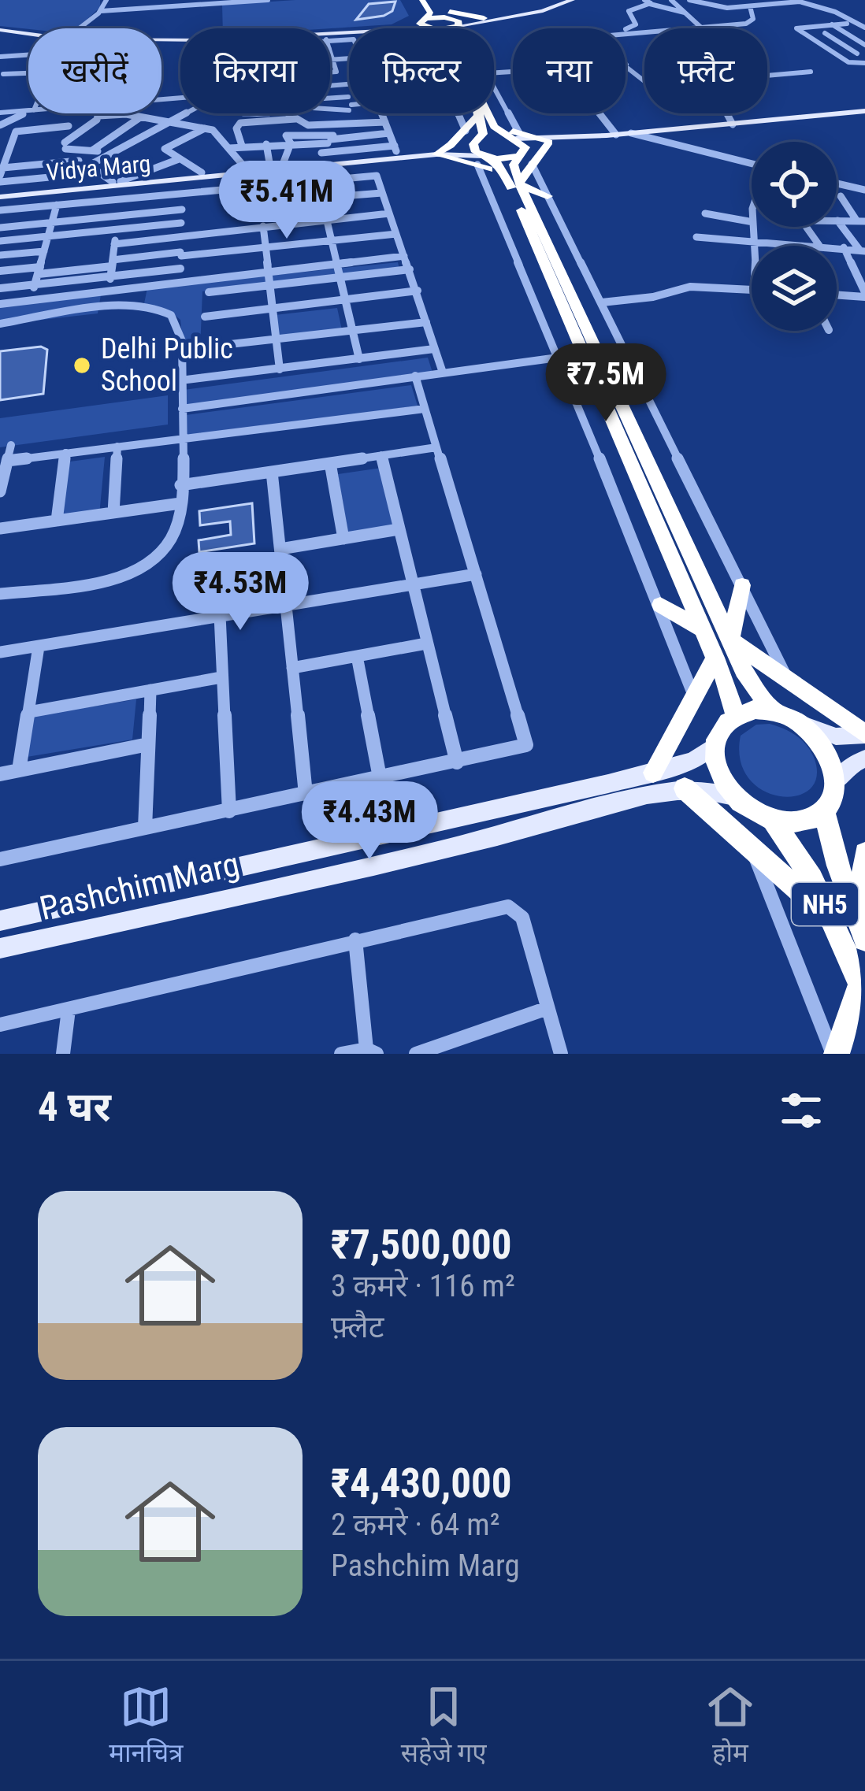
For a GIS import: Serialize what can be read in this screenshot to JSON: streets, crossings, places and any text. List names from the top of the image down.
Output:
{
  "streets": {
    "highway": ["NH5"],
    "main road": ["Vidya Marg", "Pashchim Marg"]
  },
  "crossings": [
    ["Pashchim Marg", "NH5"]
  ],
  "places": ["Delhi Public School"],
  "page": {
    "chip": [
      "खरीदें",
      "किराया",
      "फ़िल्टर",
      "नया",
      "फ़्लैट"
    ],
    "price": [
      "₹5.41M",
      "₹7.5M",
      "₹4.53M",
      "₹4.43M"
    ],
    "heading": "4 घर",
    "list": [
      {
        "name": "₹7,500,000",
        "note": "3 कमरे · 116 m² · फ़्लैट"
      },
      {
        "name": "₹4,430,000",
        "note": "2 कमरे · 64 m² · Pashchim Marg"
      }
    ],
    "tabs": ["मानचित्र", "सहेजे गए", "होम"]
  }
}
